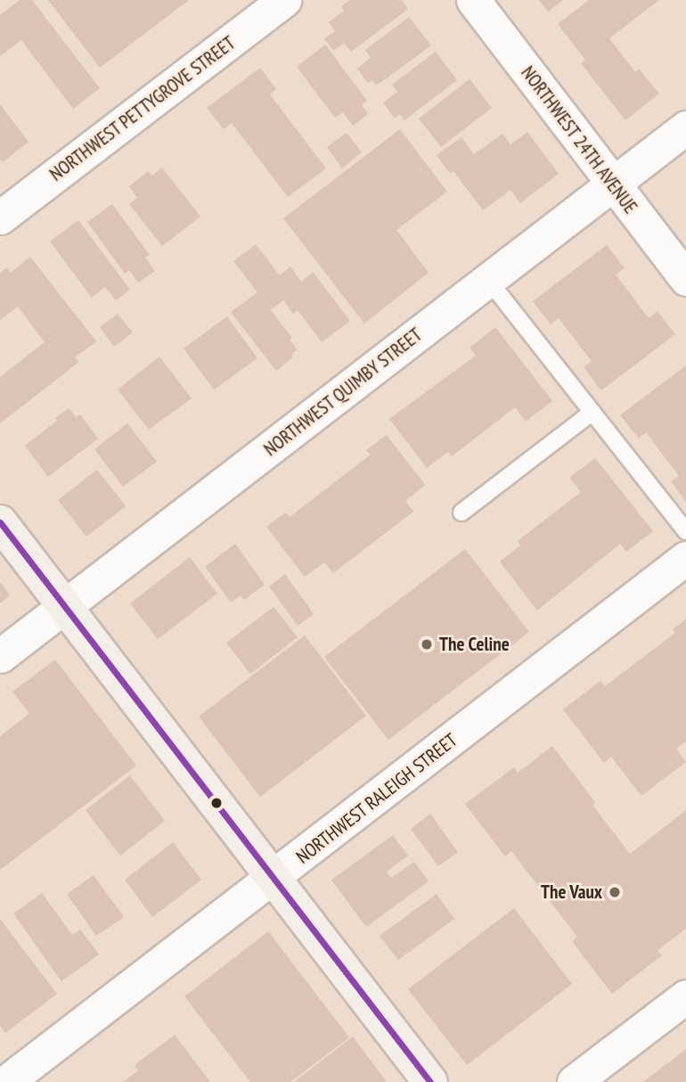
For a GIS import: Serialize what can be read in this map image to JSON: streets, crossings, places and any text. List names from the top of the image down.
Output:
{
  "streets": {
    "street": [
      "NORTHWEST PETTYGROVE STREET",
      "NORTHWEST 24TH AVENUE",
      "NORTHWEST QUIMBY STREET",
      "NORTHWEST RALEIGH STREET"
    ]
  },
  "crossings": [
    ["NORTHWEST 24TH AVENUE", "NORTHWEST QUIMBY STREET"]
  ],
  "places": ["The Celine", "The Vaux"]
}
